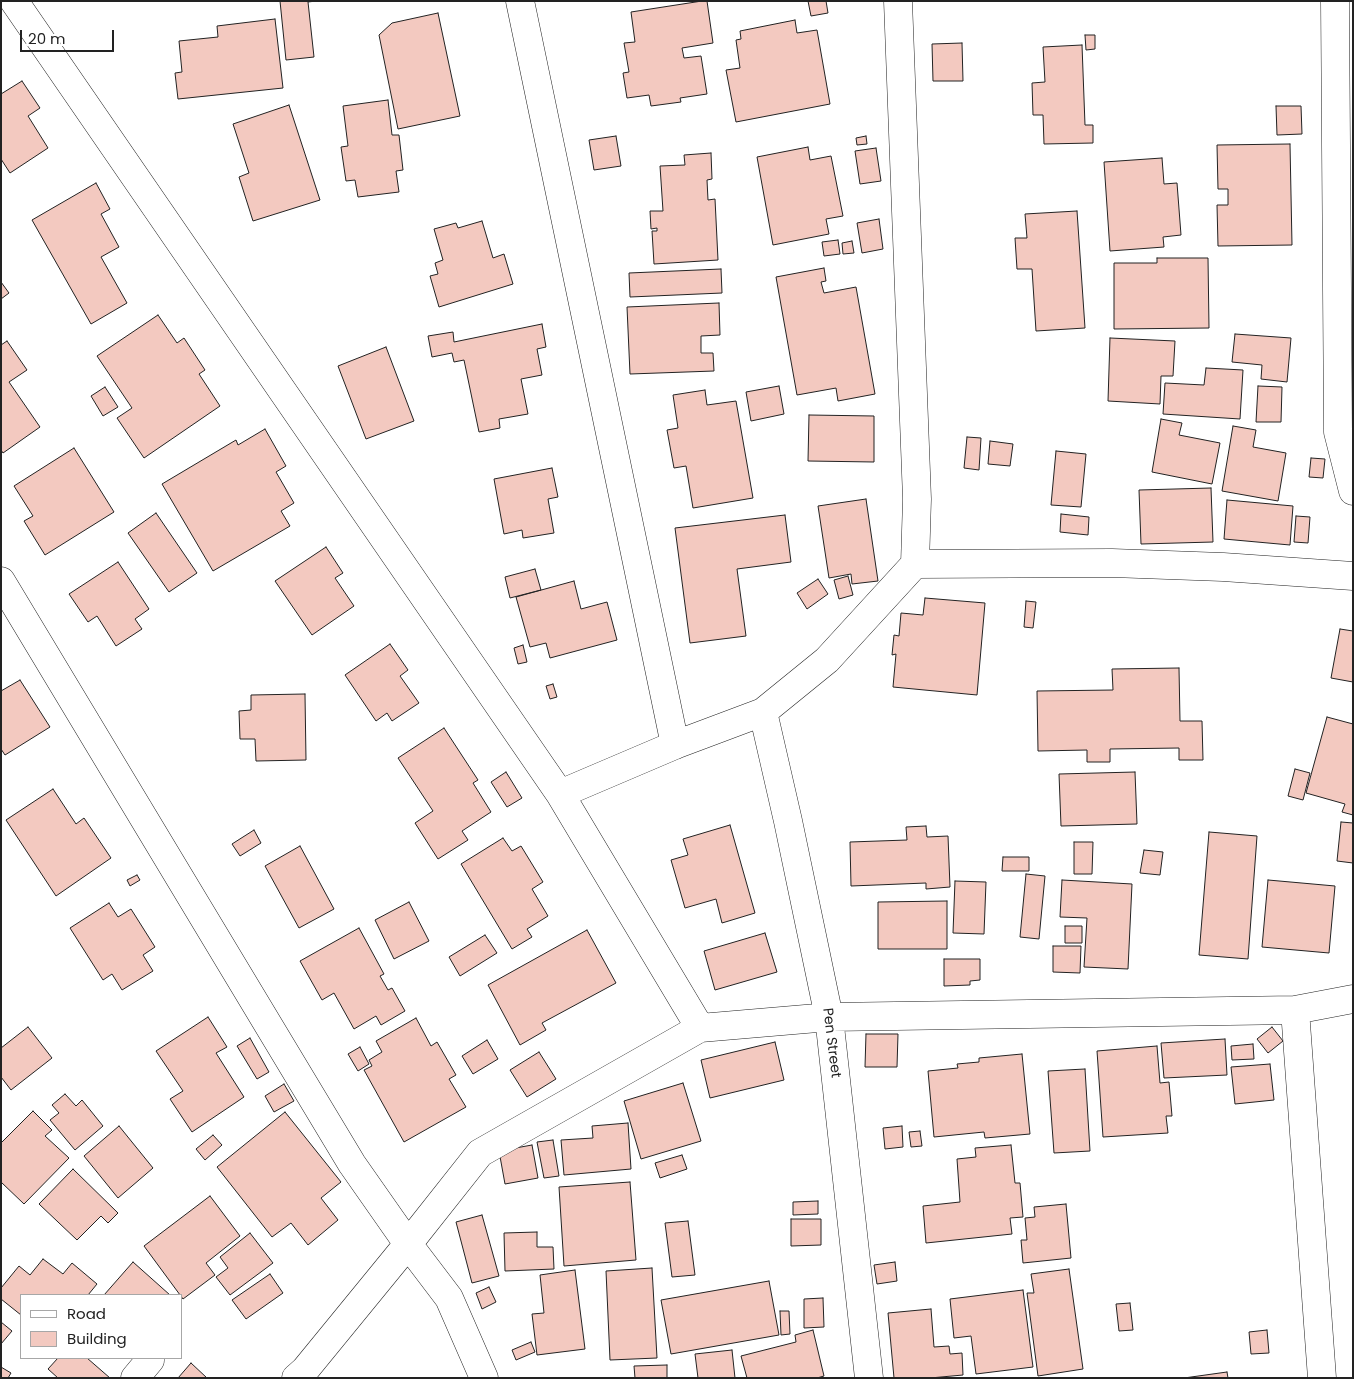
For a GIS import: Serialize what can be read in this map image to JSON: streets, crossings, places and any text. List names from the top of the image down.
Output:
{
  "streets": {
    "street": ["Pen Street"]
  },
  "legend": ["Road", "Building"],
  "scale_bar": "20 m"
}
